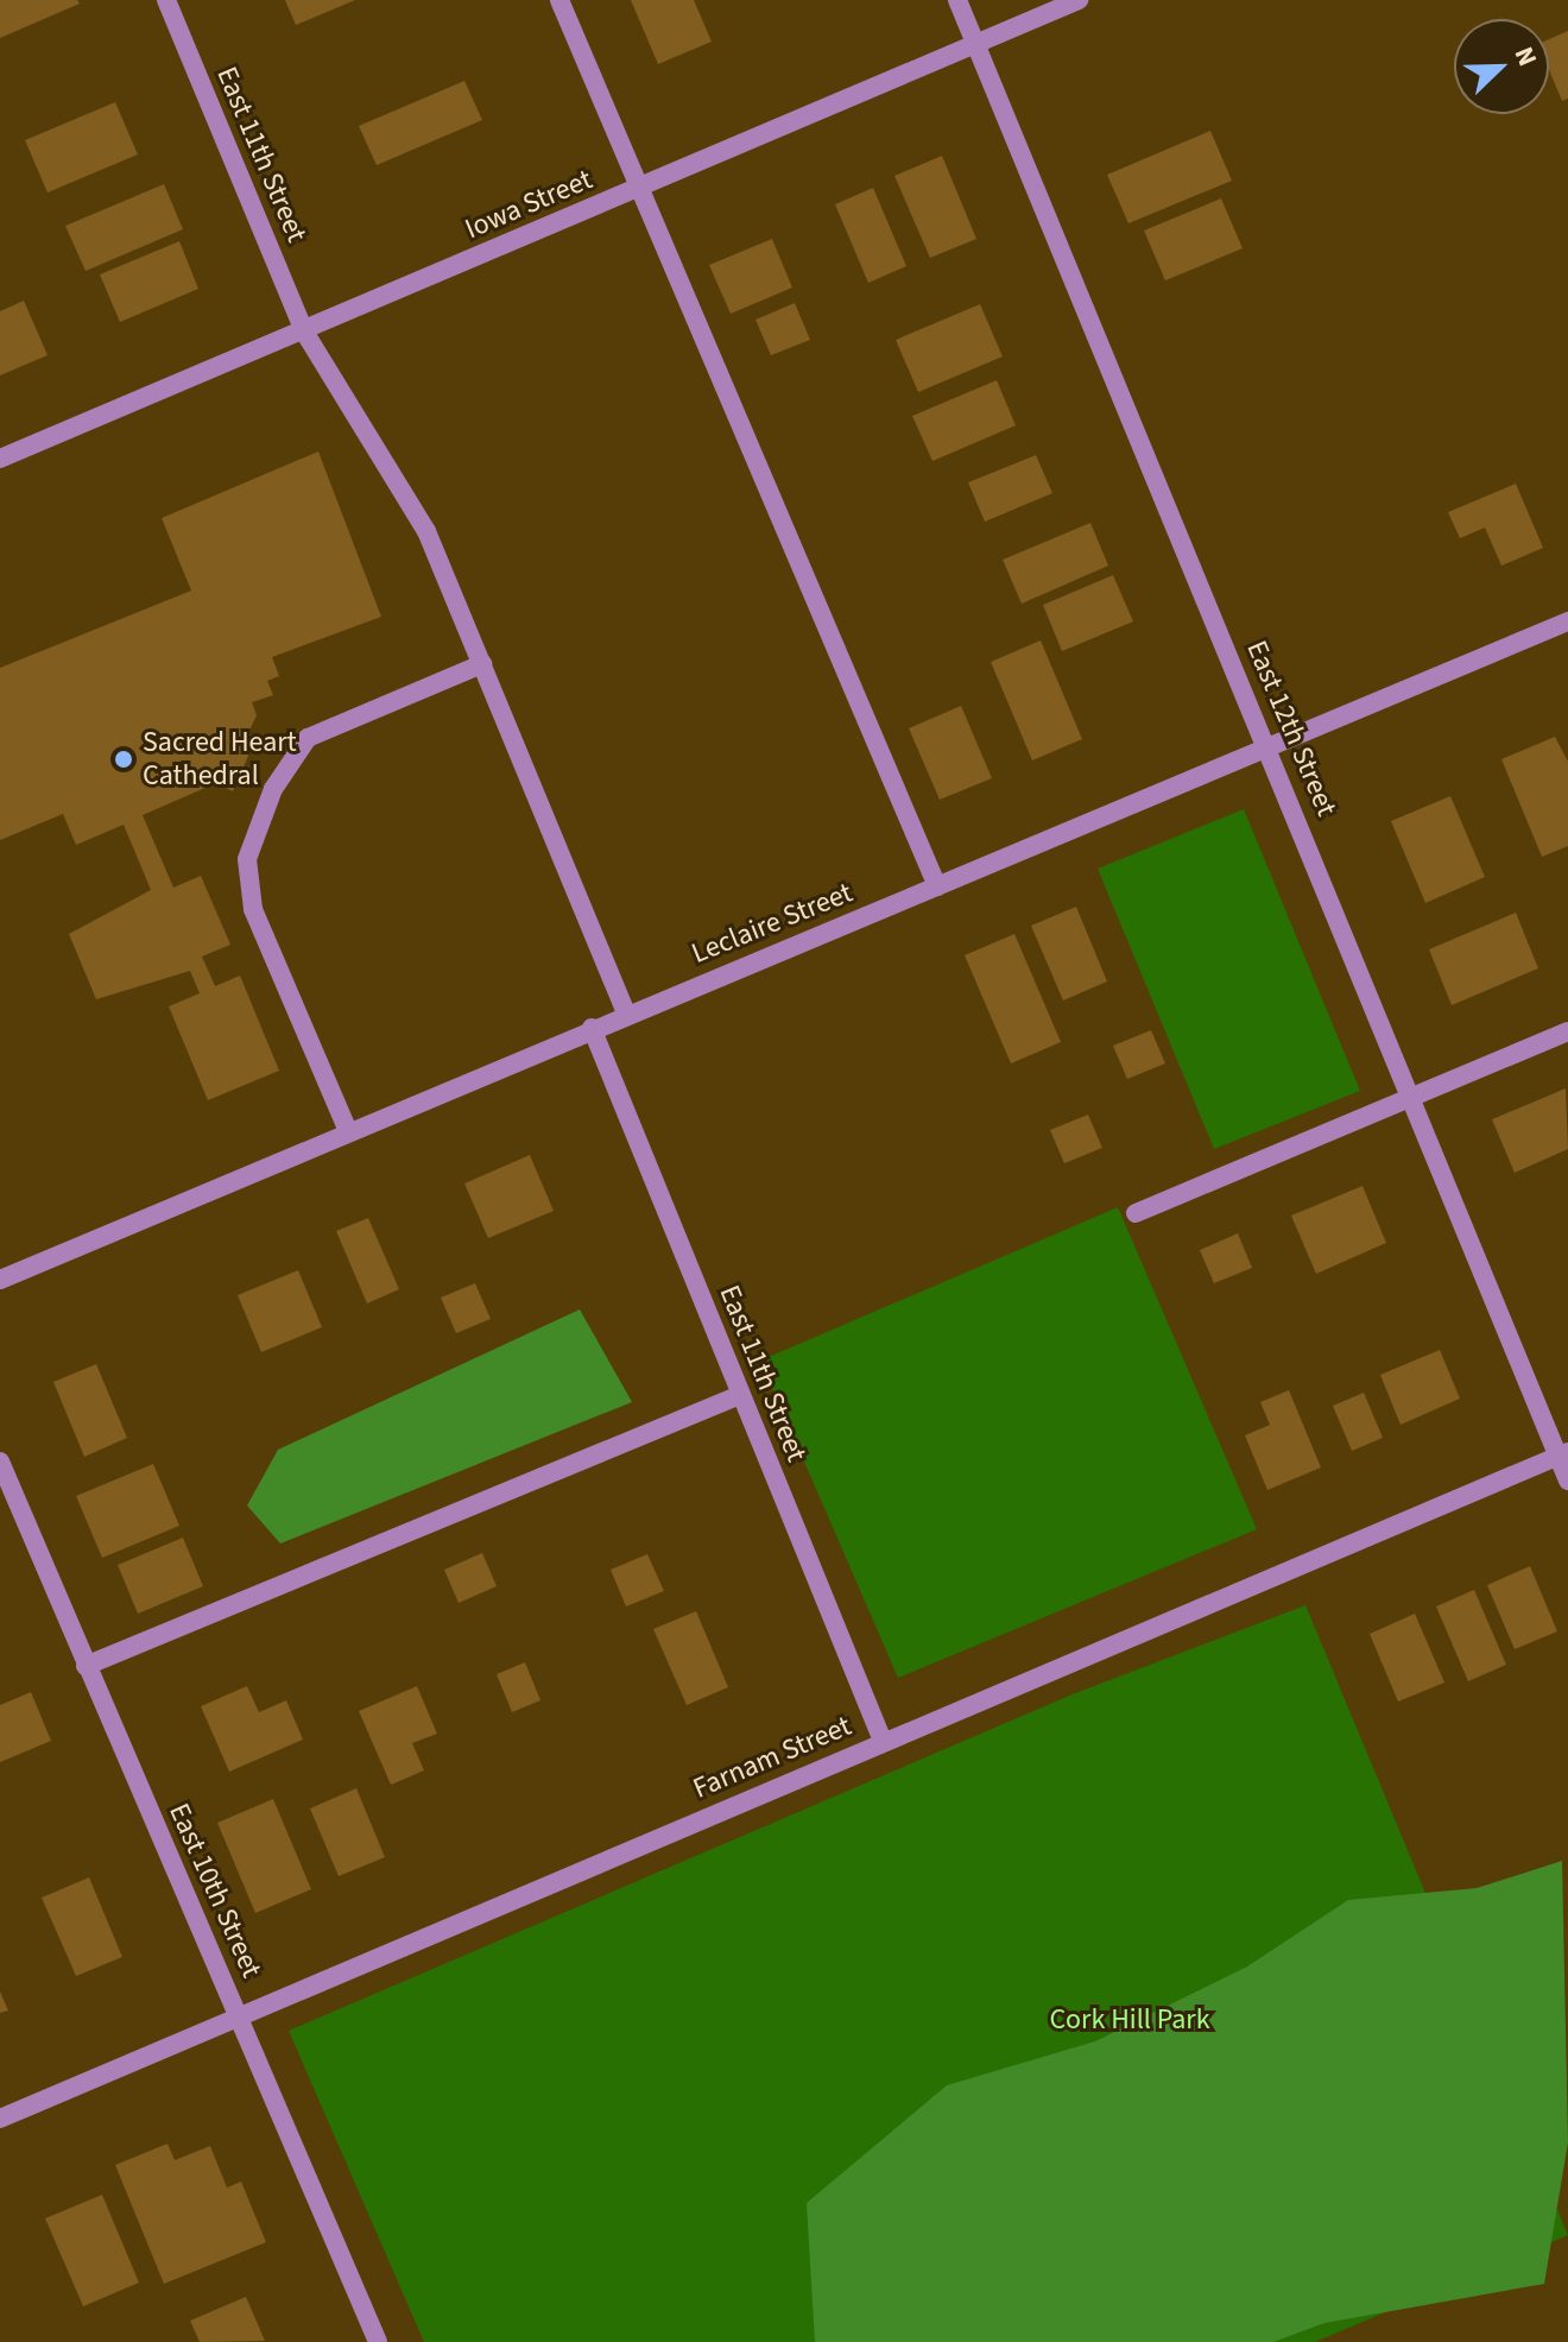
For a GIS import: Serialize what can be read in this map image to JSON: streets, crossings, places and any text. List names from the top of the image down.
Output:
{
  "streets": {
    "street": [
      "East 11th Street",
      "Iowa Street",
      "East 12th Street",
      "Leclaire Street",
      "Farnam Street",
      "East 10th Street"
    ]
  },
  "crossings": [
    ["East 11th Street", "Iowa Street"],
    ["East 11th Street", "Leclaire Street"],
    ["East 11th Street", "Farnam Street"],
    ["Iowa Street", "East 12th Street"],
    ["East 12th Street", "Leclaire Street"],
    ["East 12th Street", "Farnam Street"],
    ["Farnam Street", "East 10th Street"]
  ],
  "parks": ["Cork Hill Park"],
  "places": ["Sacred Heart Cathedral"],
  "north": "top right"
}
